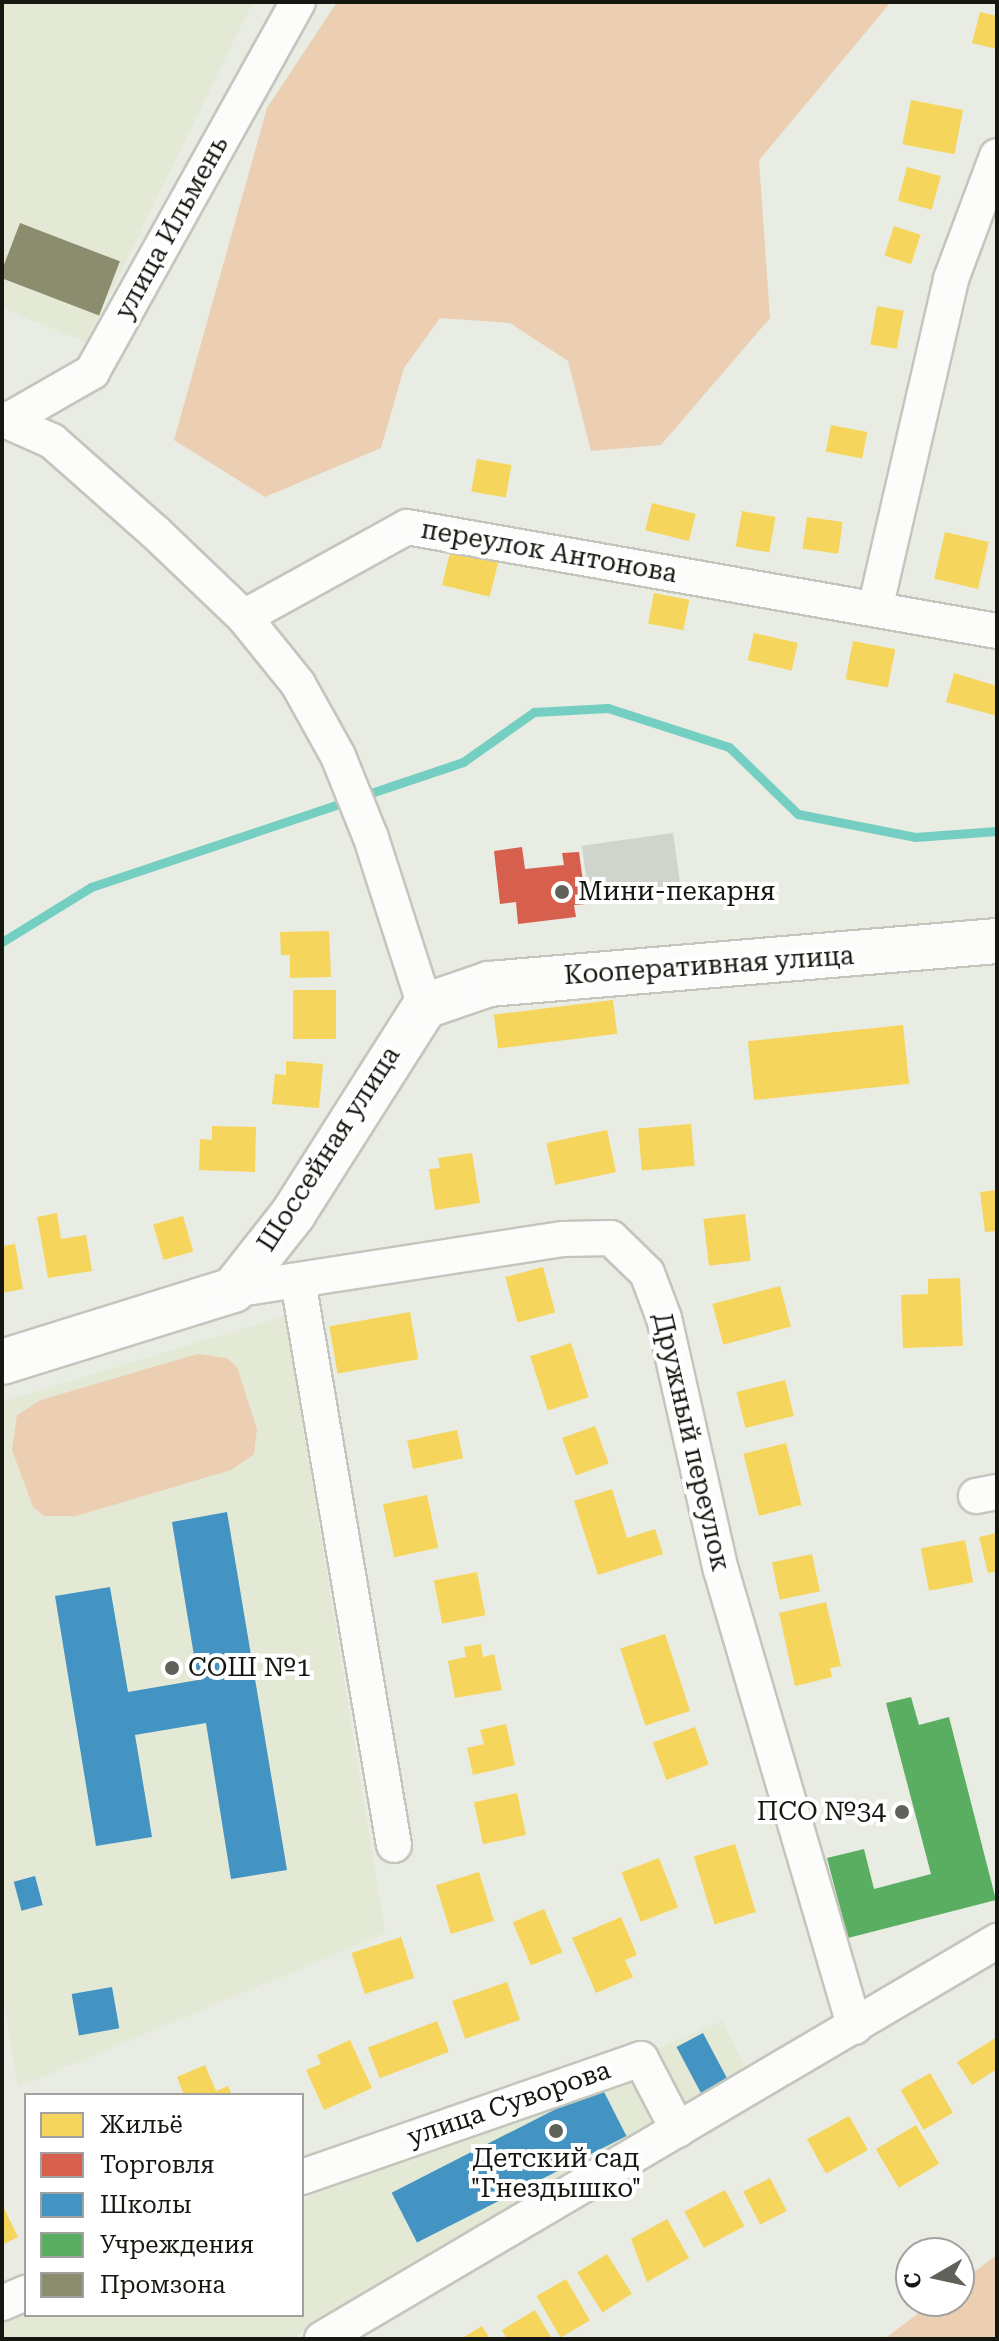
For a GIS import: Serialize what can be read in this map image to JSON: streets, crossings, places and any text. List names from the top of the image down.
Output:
{
  "streets": {
    "street": [
      "улица Ильмень",
      "переулок Антонова",
      "Кооперативная улица",
      "Шоссейная улица",
      "Дружный переулок",
      "улица Суворова"
    ]
  },
  "crossings": [
    ["улица Ильмень", "переулок Антонова"],
    ["улица Ильмень", "Кооперативная улица"],
    ["улица Ильмень", "Шоссейная улица"],
    ["Кооперативная улица", "Шоссейная улица"],
    ["Шоссейная улица", "Дружный переулок"]
  ],
  "places": [
    "Мини-пекарня",
    "СОШ №1",
    "ПСО №34",
    "Детский сад \"Гнездышко\""
  ],
  "legend": [
    "Жильё",
    "Торговля",
    "Школы",
    "Учреждения",
    "Промзона"
  ],
  "north": "left"
}
